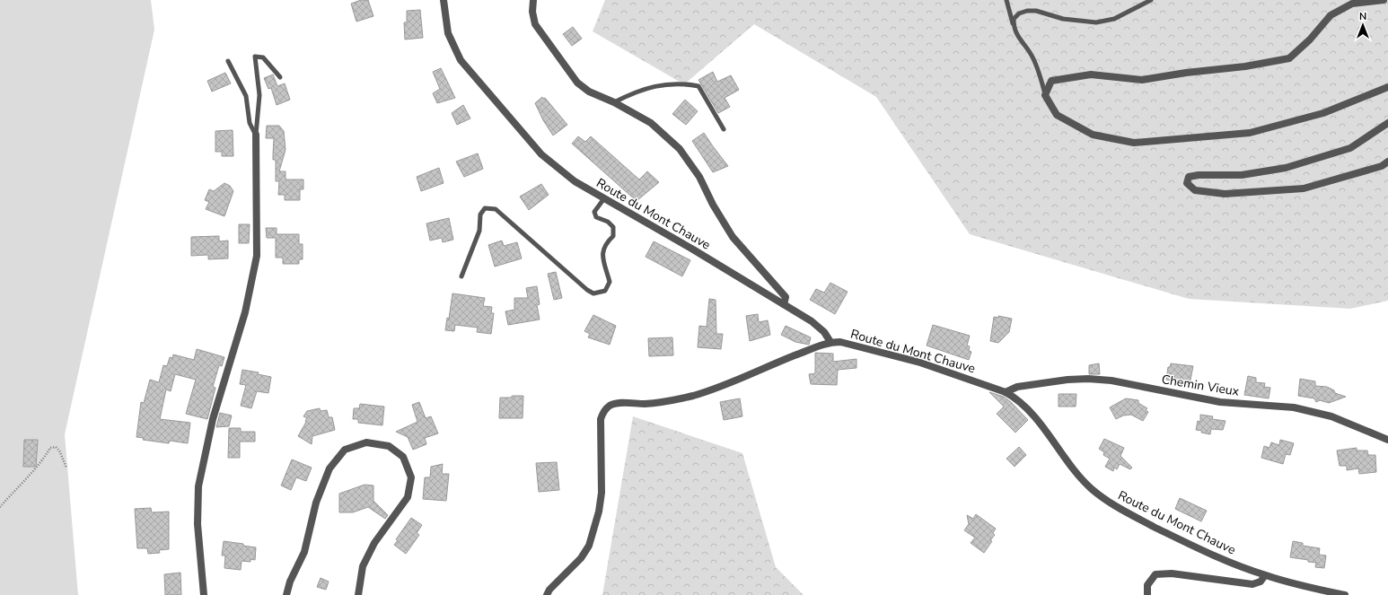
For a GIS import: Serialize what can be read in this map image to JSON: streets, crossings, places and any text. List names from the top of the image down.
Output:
{
  "streets": {
    "street": ["Route du Mont Chauve", "Chemin Vieux"]
  },
  "crossings": [
    ["Route du Mont Chauve", "Chemin Vieux"]
  ],
  "north": "top"
}
